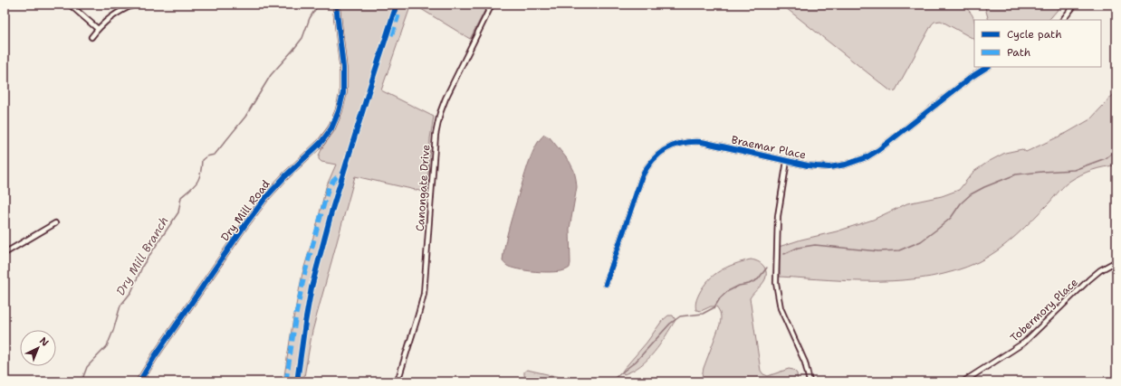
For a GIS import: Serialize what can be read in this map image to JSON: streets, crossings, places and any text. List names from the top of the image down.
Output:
{
  "streets": {
    "street": [
      "Braemar Place",
      "Canongate Drive",
      "Dry Mill Road",
      "Tobermory Place"
    ]
  },
  "water": ["Dry Mill Branch"],
  "legend": ["Cycle path", "Path"],
  "north": "top right"
}
